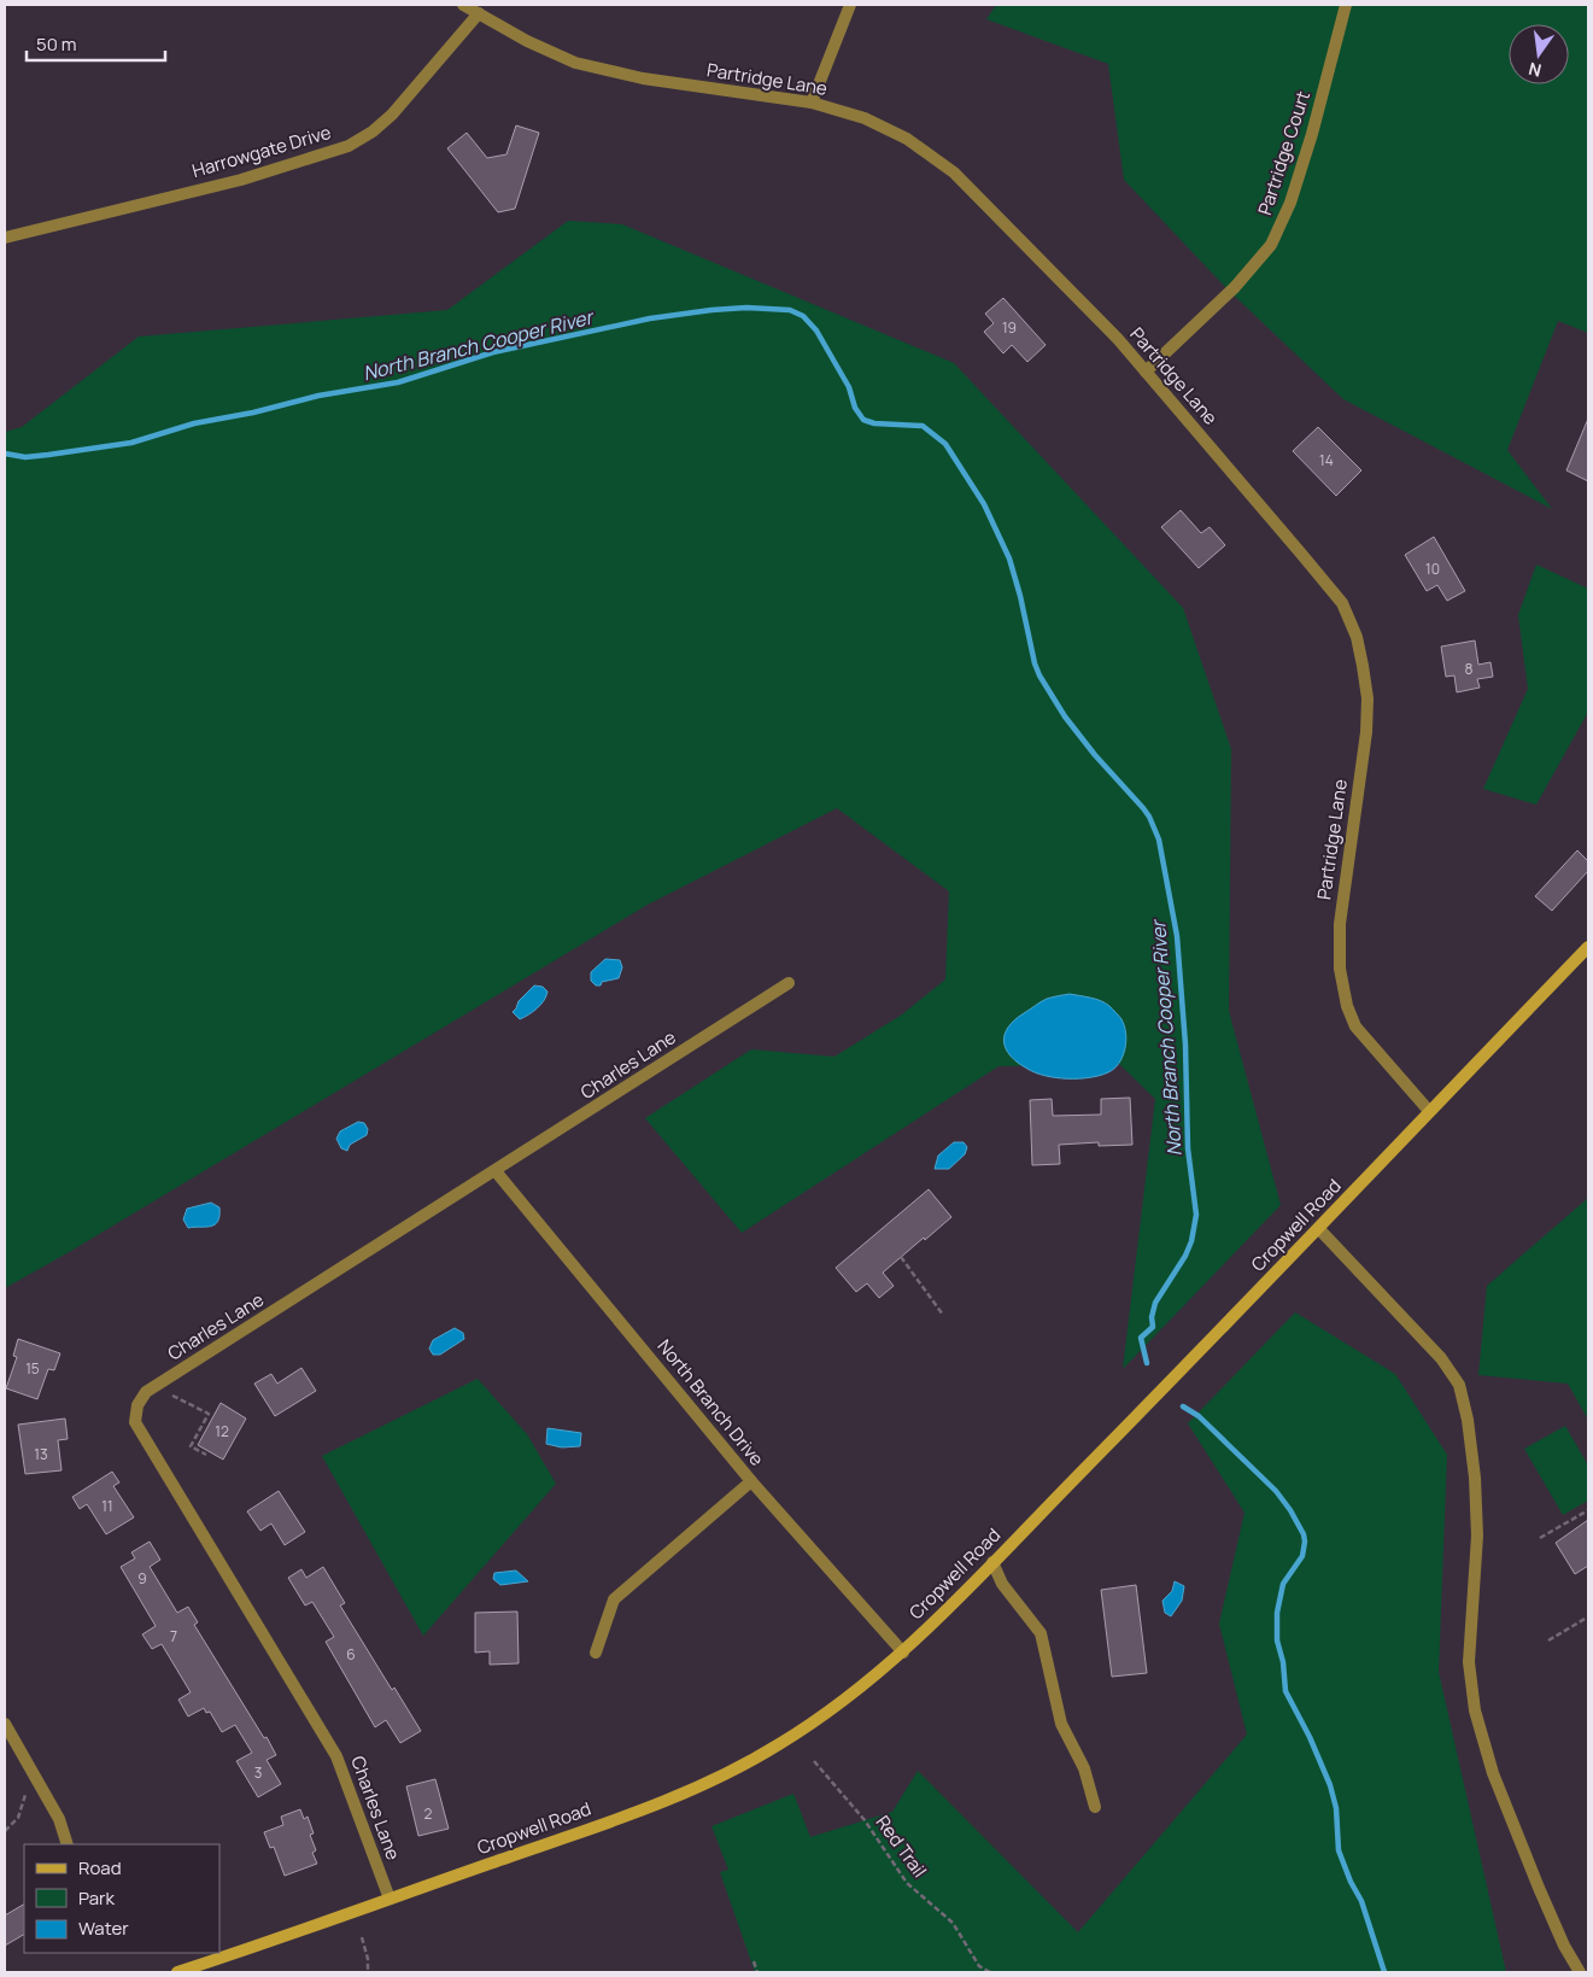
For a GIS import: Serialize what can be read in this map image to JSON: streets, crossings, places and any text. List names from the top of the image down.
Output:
{
  "streets": {
    "street": [
      "Partridge Lane",
      "Harrowgate Drive",
      "Partridge Court",
      "Charles Lane",
      "Cropwell Road",
      "North Branch Drive"
    ],
    "path": ["Red Trail"]
  },
  "crossings": [
    ["Partridge Lane", "Harrowgate Drive"],
    ["Partridge Lane", "Partridge Court"],
    ["Partridge Lane", "Cropwell Road"],
    ["Charles Lane", "Cropwell Road"],
    ["Charles Lane", "North Branch Drive"],
    ["Cropwell Road", "North Branch Drive"]
  ],
  "water": ["North Branch Cooper River"],
  "house_numbers": [
    "19",
    "14",
    "10",
    "8",
    "15",
    "12",
    "13",
    "11",
    "9",
    "7",
    "6",
    "3",
    "2"
  ],
  "legend": ["Road", "Park", "Water"],
  "scale_bar": "50 m",
  "north": "bottom"
}
